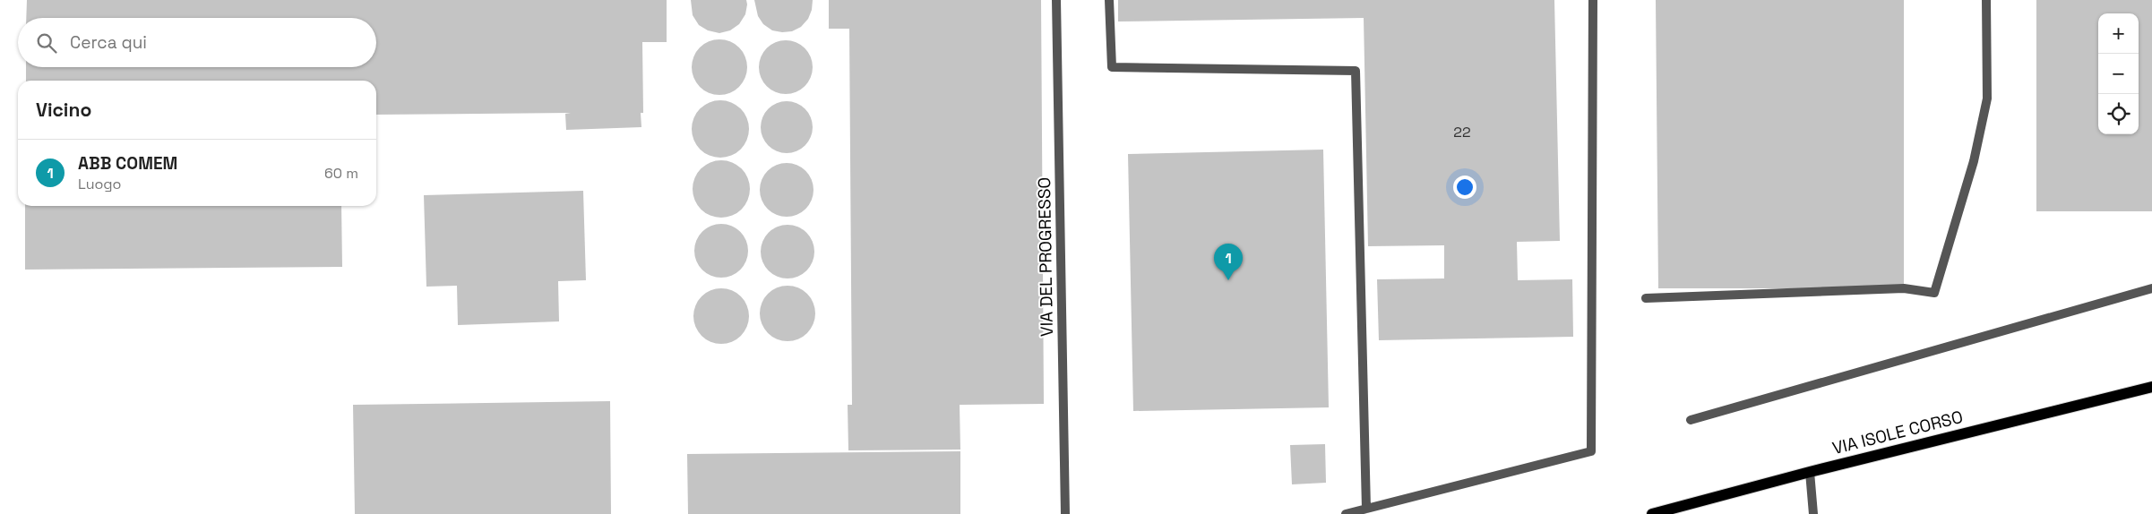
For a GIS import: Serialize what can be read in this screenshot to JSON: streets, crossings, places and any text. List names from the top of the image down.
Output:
{
  "streets": {
    "main road": ["VIA ISOLE CORSO"],
    "street": ["VIA DEL PROGRESSO"]
  },
  "house_numbers": ["22"],
  "page": {
    "map_buttons": ["+", "−"],
    "search": "Cerca qui",
    "heading": "Vicino",
    "list": [
      {
        "mark": "1",
        "name": "ABB COMEM",
        "note": "Luogo",
        "value": "60 m"
      }
    ],
    "pins": "1"
  }
}
